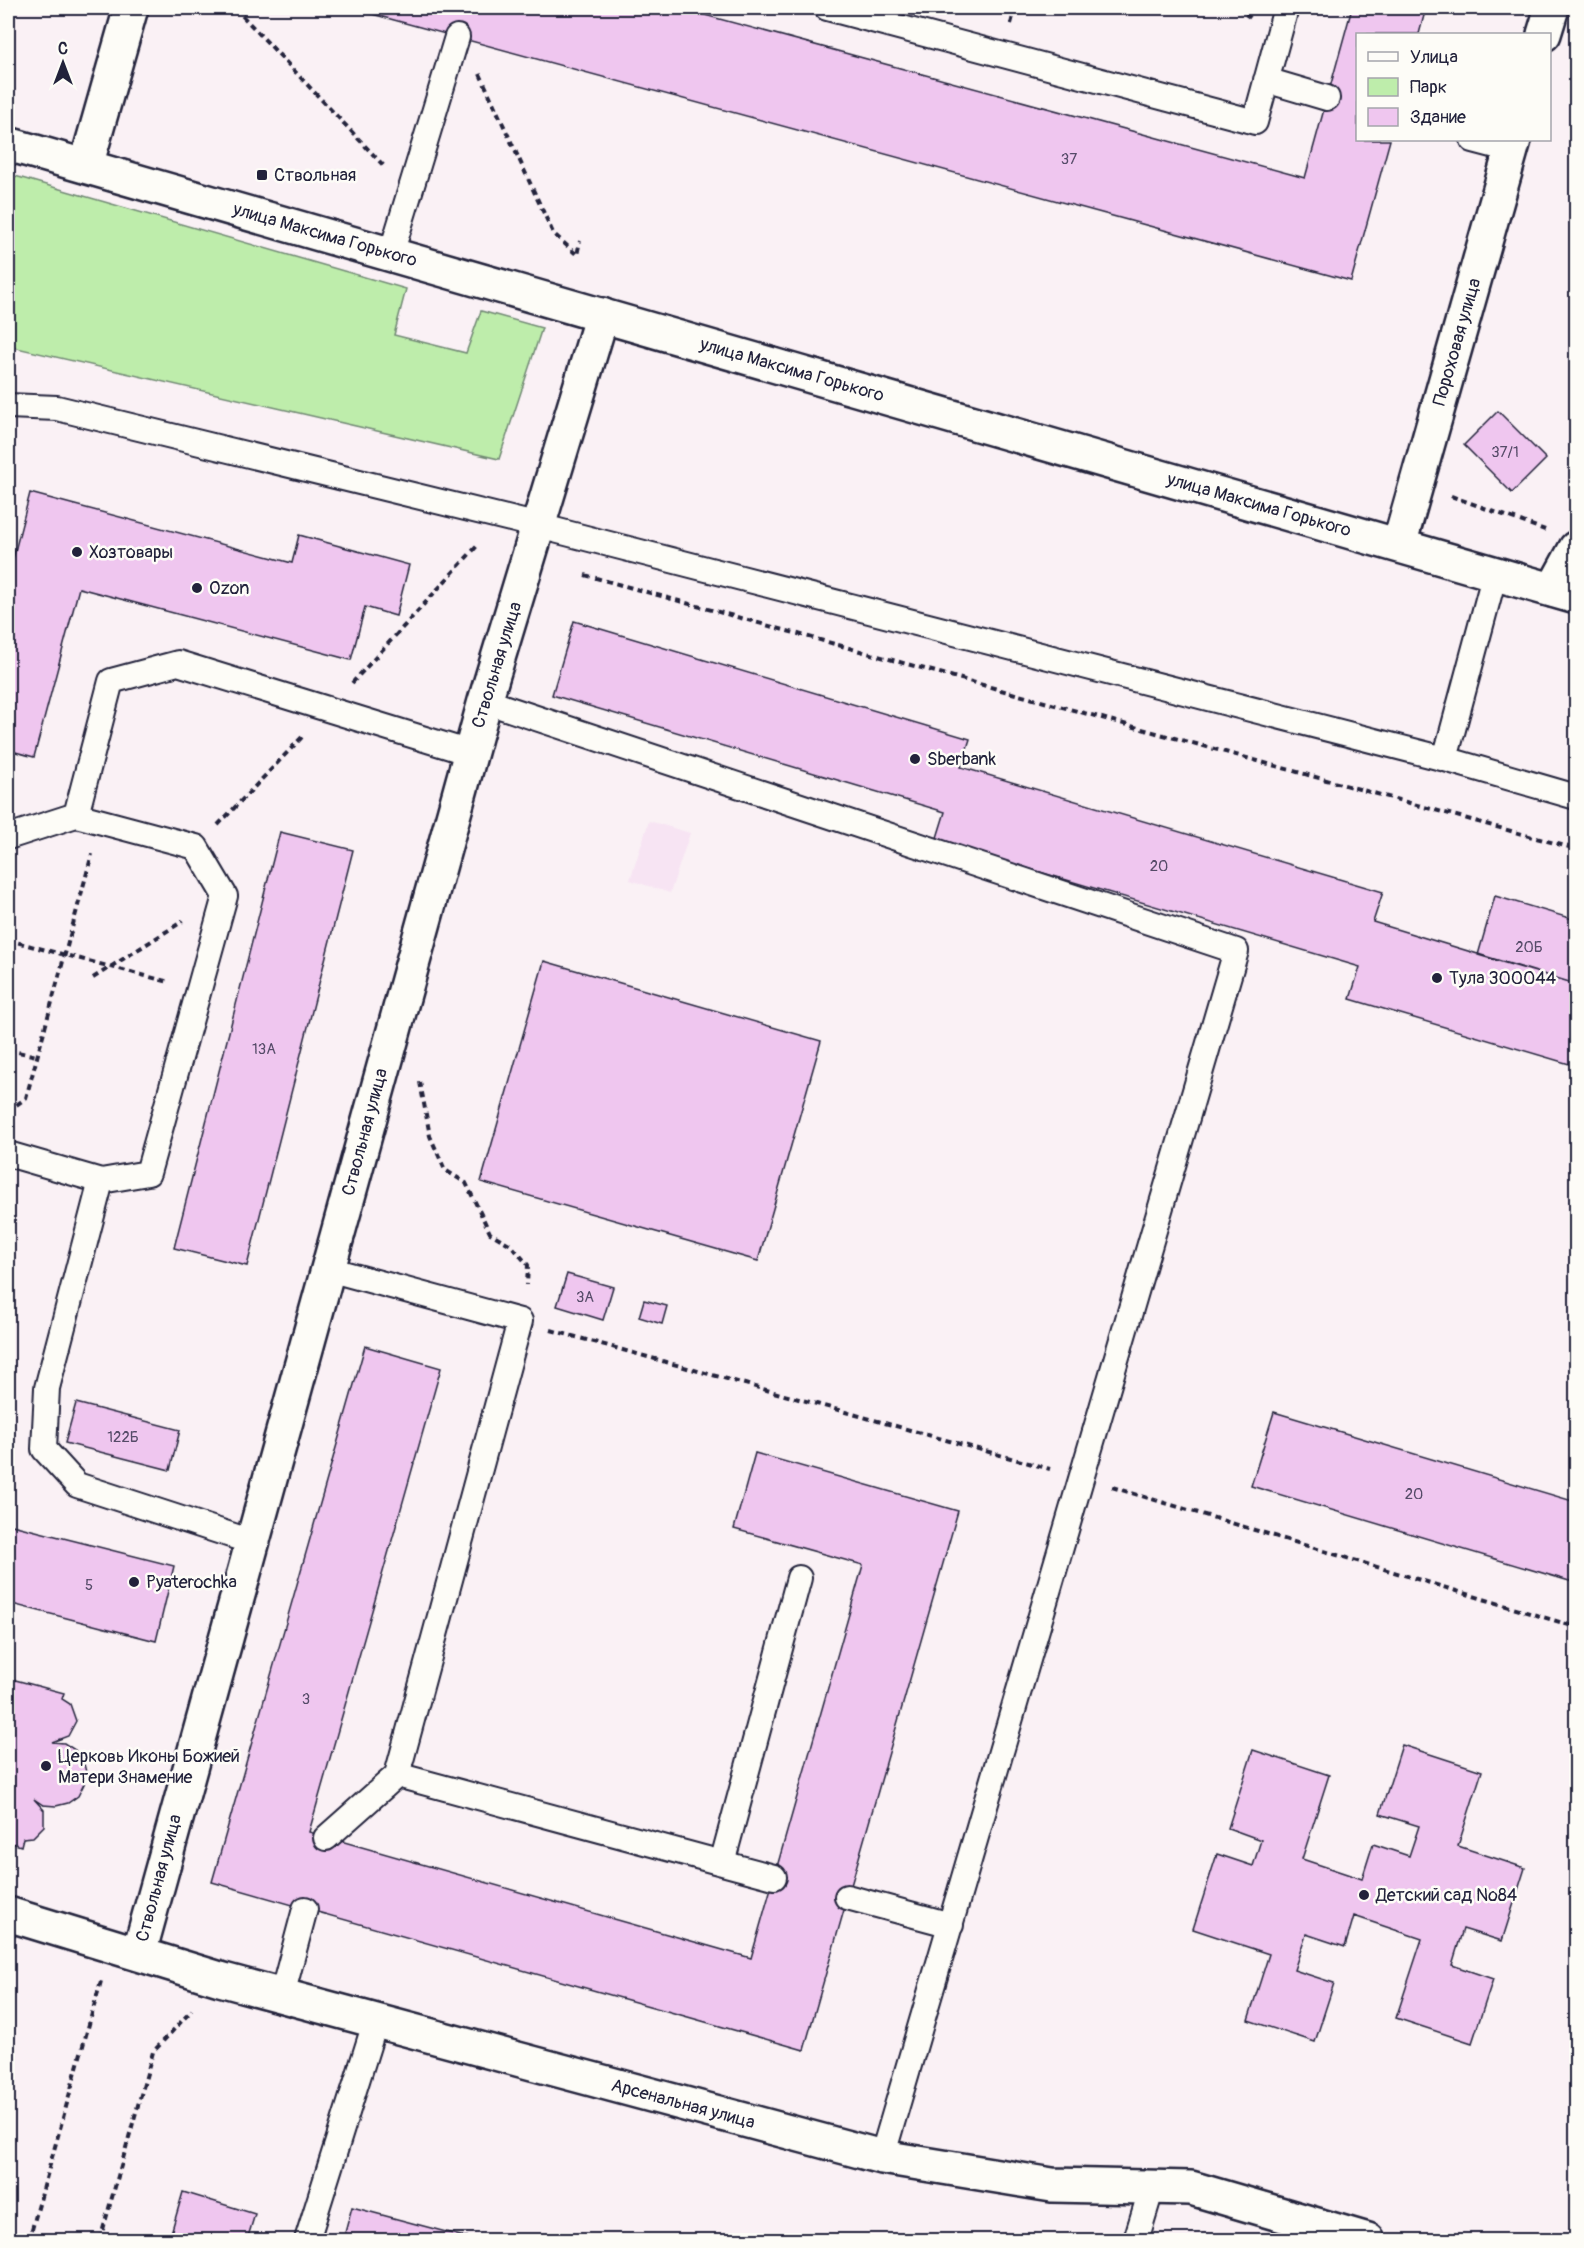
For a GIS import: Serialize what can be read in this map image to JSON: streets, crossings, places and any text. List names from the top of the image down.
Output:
{
  "streets": {
    "street": [
      "улица Максима Горького",
      "Пороховая улица",
      "Ствольная улица",
      "Арсенальная улица"
    ]
  },
  "crossings": [
    ["улица Максима Горького", "Пороховая улица"],
    ["улица Максима Горького", "Ствольная улица"],
    ["Ствольная улица", "Арсенальная улица"]
  ],
  "places": {
    "transit": ["Ствольная"],
    "other": [
      "Хозтовары",
      "Ozon",
      "Sberbank",
      "Тула 300044",
      "Pyaterochka",
      "Церковь Иконы Божией Матери Знамение",
      "Детский сад №84"
    ]
  },
  "house_numbers": [
    "37",
    "37/1",
    "20",
    "20Б",
    "13А",
    "3А",
    "122Б",
    "20",
    "5",
    "3"
  ],
  "legend": ["Улица", "Парк", "Здание"],
  "north": "top"
}
